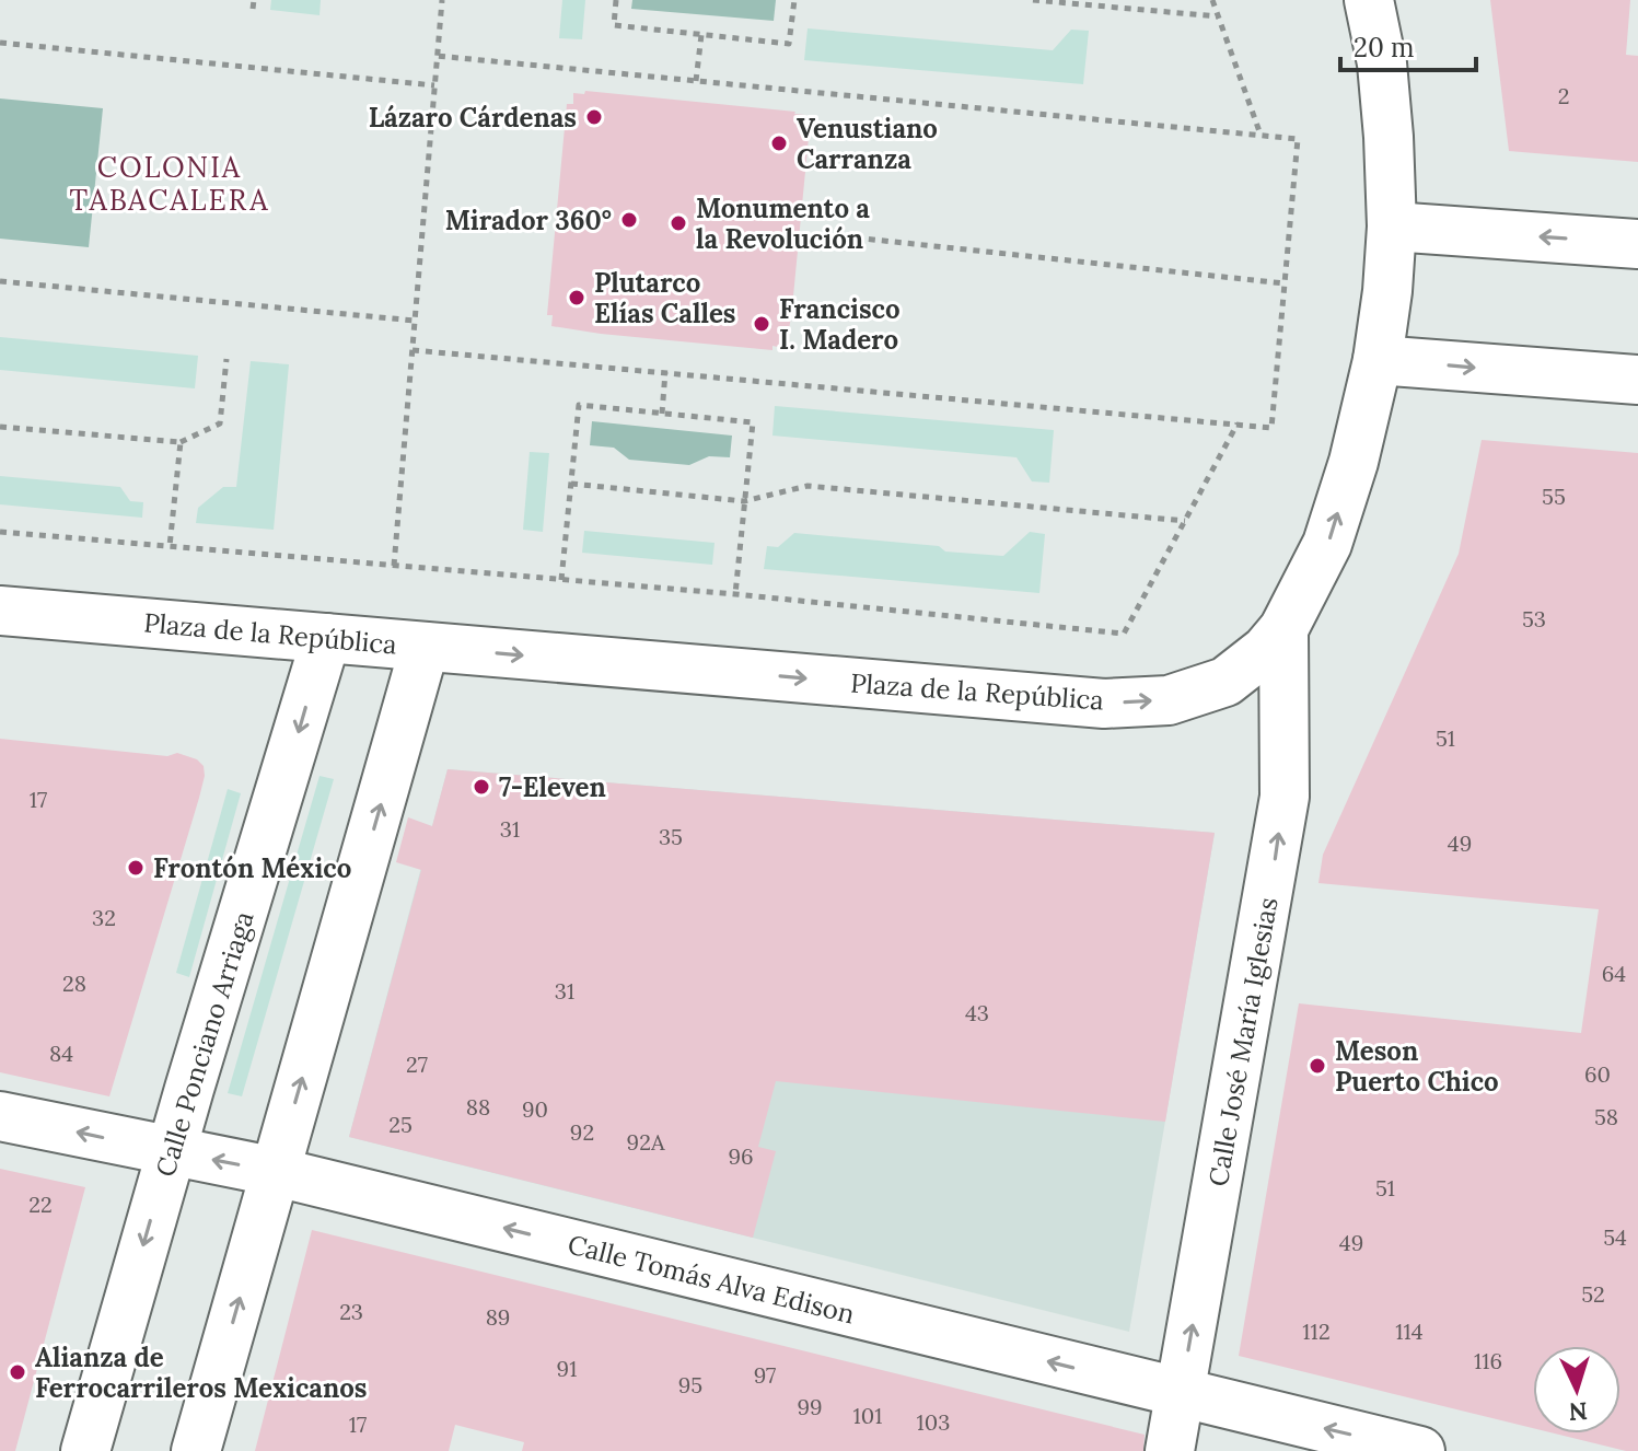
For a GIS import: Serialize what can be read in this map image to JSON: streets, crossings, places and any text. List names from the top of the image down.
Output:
{
  "streets": {
    "street": [
      "Plaza de la República",
      "Calle José María Iglesias",
      "Calle Ponciano Arriaga",
      "Calle Tomás Alva Edison"
    ]
  },
  "crossings": [
    ["Plaza de la República", "Calle José María Iglesias"],
    ["Plaza de la República", "Calle Ponciano Arriaga"],
    ["Calle José María Iglesias", "Calle Tomás Alva Edison"],
    ["Calle Ponciano Arriaga", "Calle Tomás Alva Edison"]
  ],
  "one_way": ["Plaza de la República", "Calle José María Iglesias", "Calle Tomás Alva Edison"],
  "districts": ["COLONIA TABACALERA"],
  "places": [
    "Lázaro Cárdenas",
    "Venustiano Carranza",
    "Mirador 360°",
    "Monumento a la Revolución",
    "Plutarco Elías Calles",
    "Francisco I. Madero",
    "7-Eleven",
    "Frontón México",
    "Meson Puerto Chico",
    "Alianza de Ferrocarrileros Mexicanos"
  ],
  "house_numbers": [
    "2",
    "55",
    "53",
    "51",
    "17",
    "31",
    "35",
    "49",
    "32",
    "64",
    "28",
    "31",
    "43",
    "84",
    "27",
    "60",
    "88",
    "90",
    "58",
    "25",
    "92",
    "92A",
    "96",
    "51",
    "22",
    "54",
    "49",
    "52",
    "23",
    "89",
    "112",
    "114",
    "116",
    "91",
    "97",
    "95",
    "99",
    "101",
    "103",
    "17"
  ],
  "scale_bar": "20 m",
  "north": "bottom"
}
